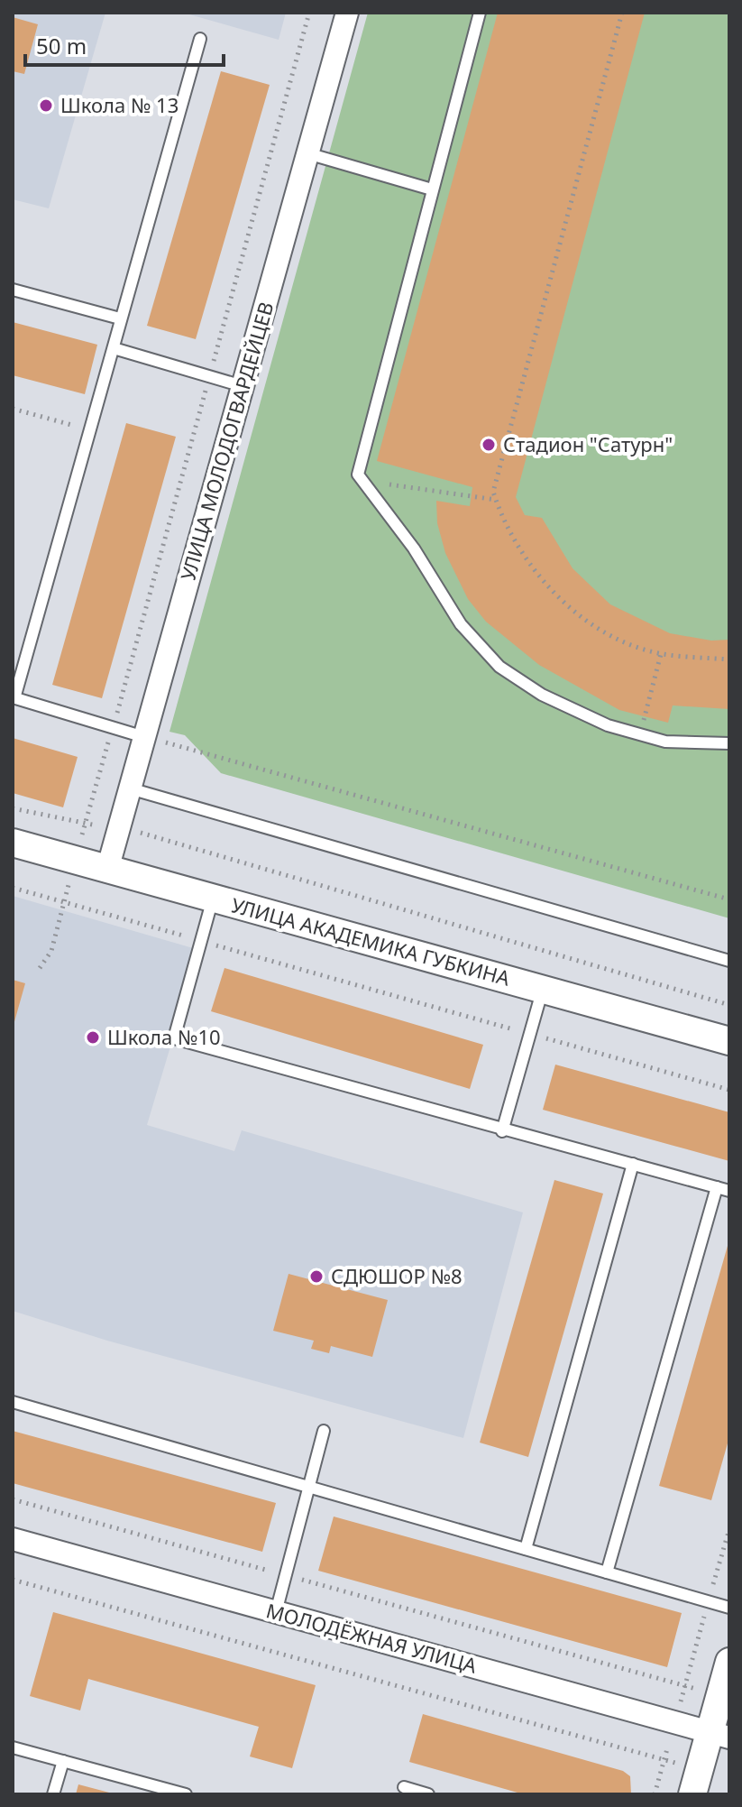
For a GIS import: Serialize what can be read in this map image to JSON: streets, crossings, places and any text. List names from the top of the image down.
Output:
{
  "streets": {
    "street": ["УЛИЦА МОЛОДОГВАРДЕЙЦЕВ", "УЛИЦА АКАДЕМИКА ГУБКИНА", "МОЛОДЁЖНАЯ УЛИЦА"]
  },
  "crossings": [
    ["УЛИЦА МОЛОДОГВАРДЕЙЦЕВ", "УЛИЦА АКАДЕМИКА ГУБКИНА"]
  ],
  "places": [
    "Школа № 13",
    "Стадион \"Сатурн\"",
    "Школа №10",
    "СДЮШОР №8"
  ],
  "scale_bar": "50 m"
}
